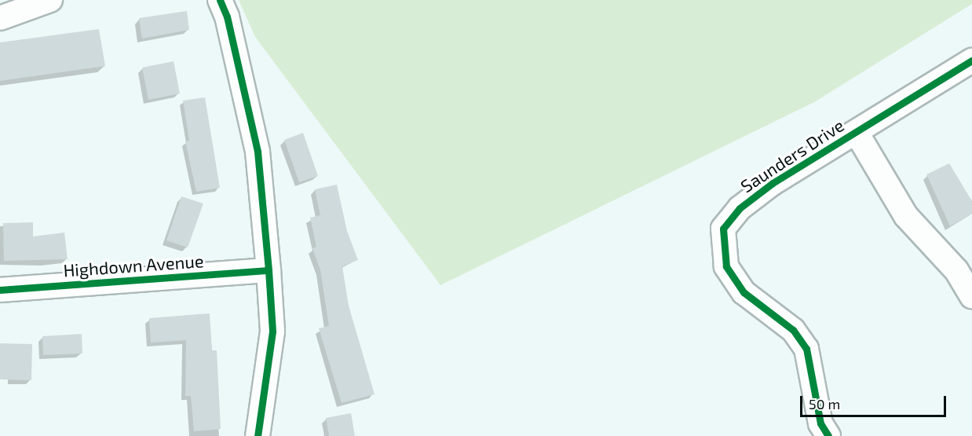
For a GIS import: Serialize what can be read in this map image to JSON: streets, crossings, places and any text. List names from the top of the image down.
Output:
{
  "streets": {
    "street": ["Saunders Drive", "Highdown Avenue"]
  },
  "scale_bar": "50 m"
}
